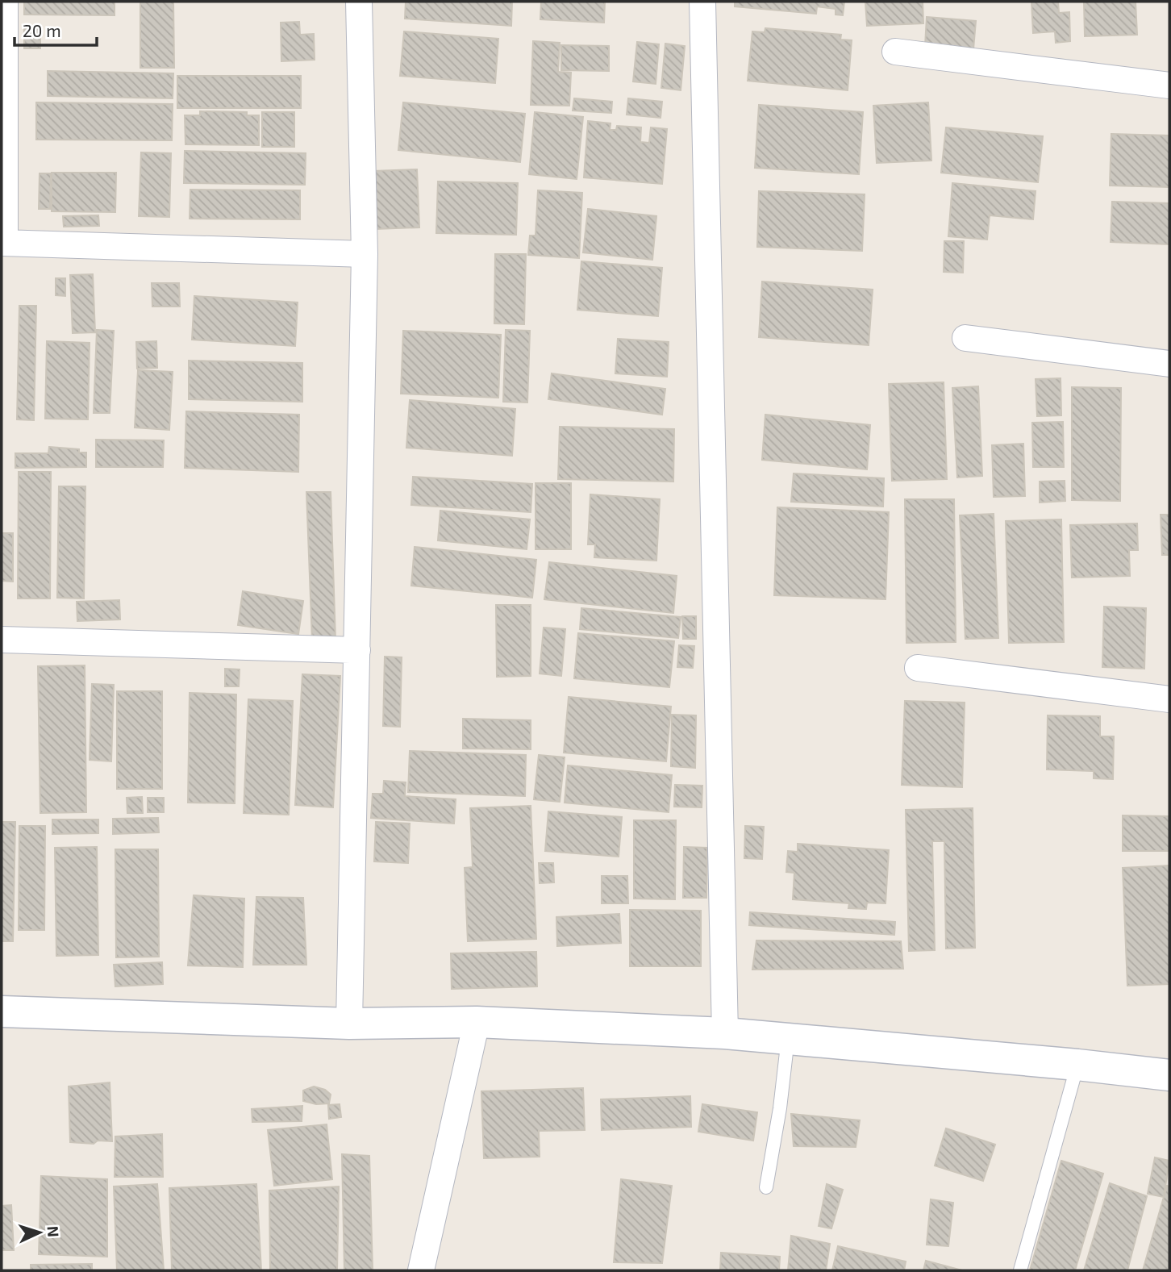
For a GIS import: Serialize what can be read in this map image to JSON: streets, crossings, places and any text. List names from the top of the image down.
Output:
{
  "scale_bar": "20 m",
  "north": "right"
}
